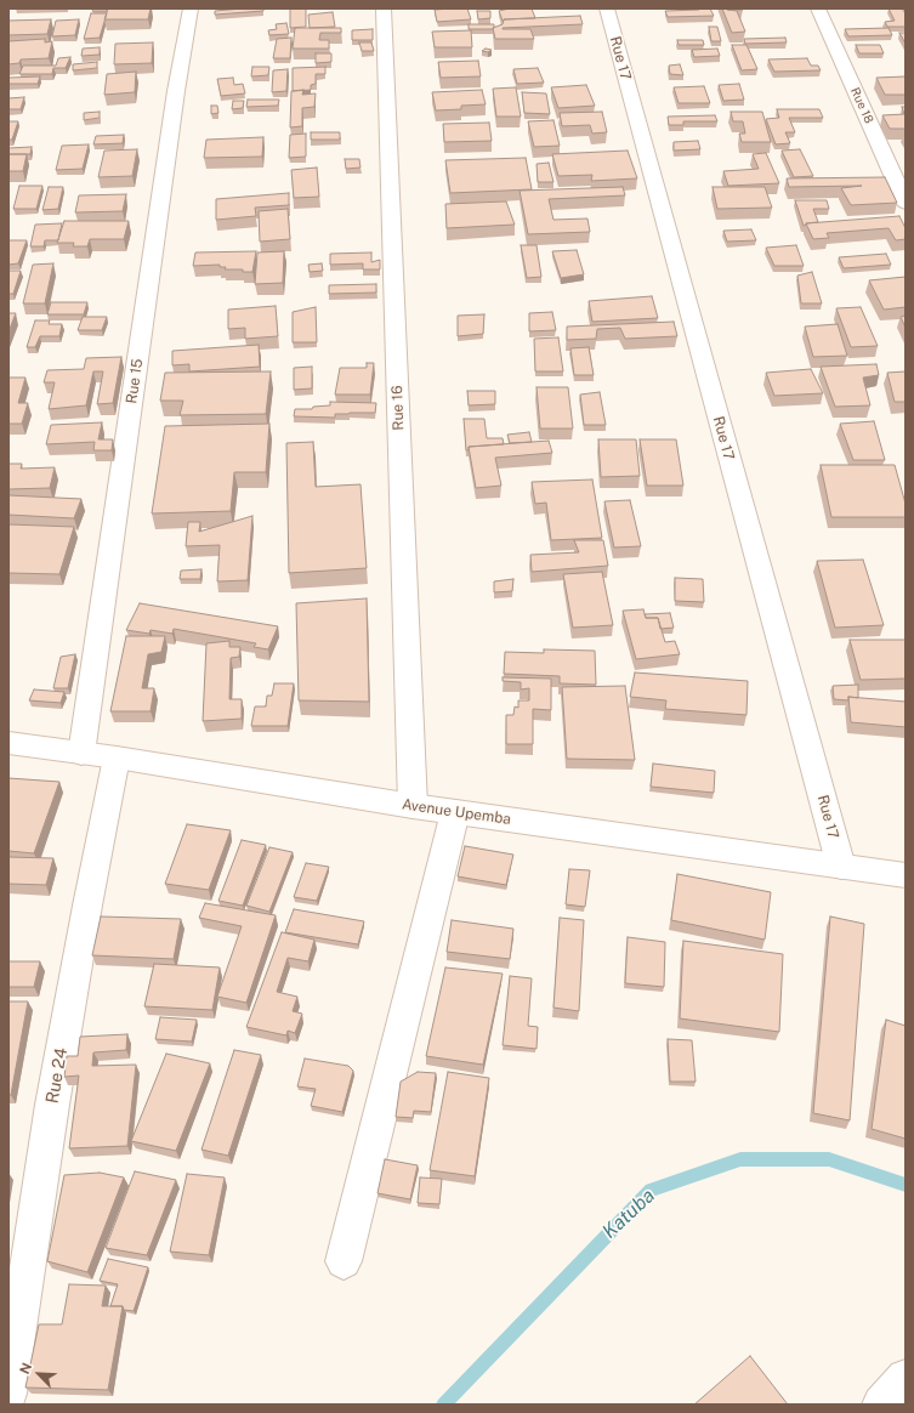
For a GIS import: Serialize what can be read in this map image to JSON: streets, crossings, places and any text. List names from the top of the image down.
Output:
{
  "streets": {
    "street": [
      "Rue 17",
      "Rue 18",
      "Rue 15",
      "Rue 16",
      "Avenue Upemba",
      "Rue 24"
    ]
  },
  "crossings": [
    ["Rue 17", "Avenue Upemba"],
    ["Rue 15", "Avenue Upemba"],
    ["Rue 16", "Avenue Upemba"],
    ["Avenue Upemba", "Rue 24"]
  ],
  "water": ["Katuba"],
  "north": "top left"
}
